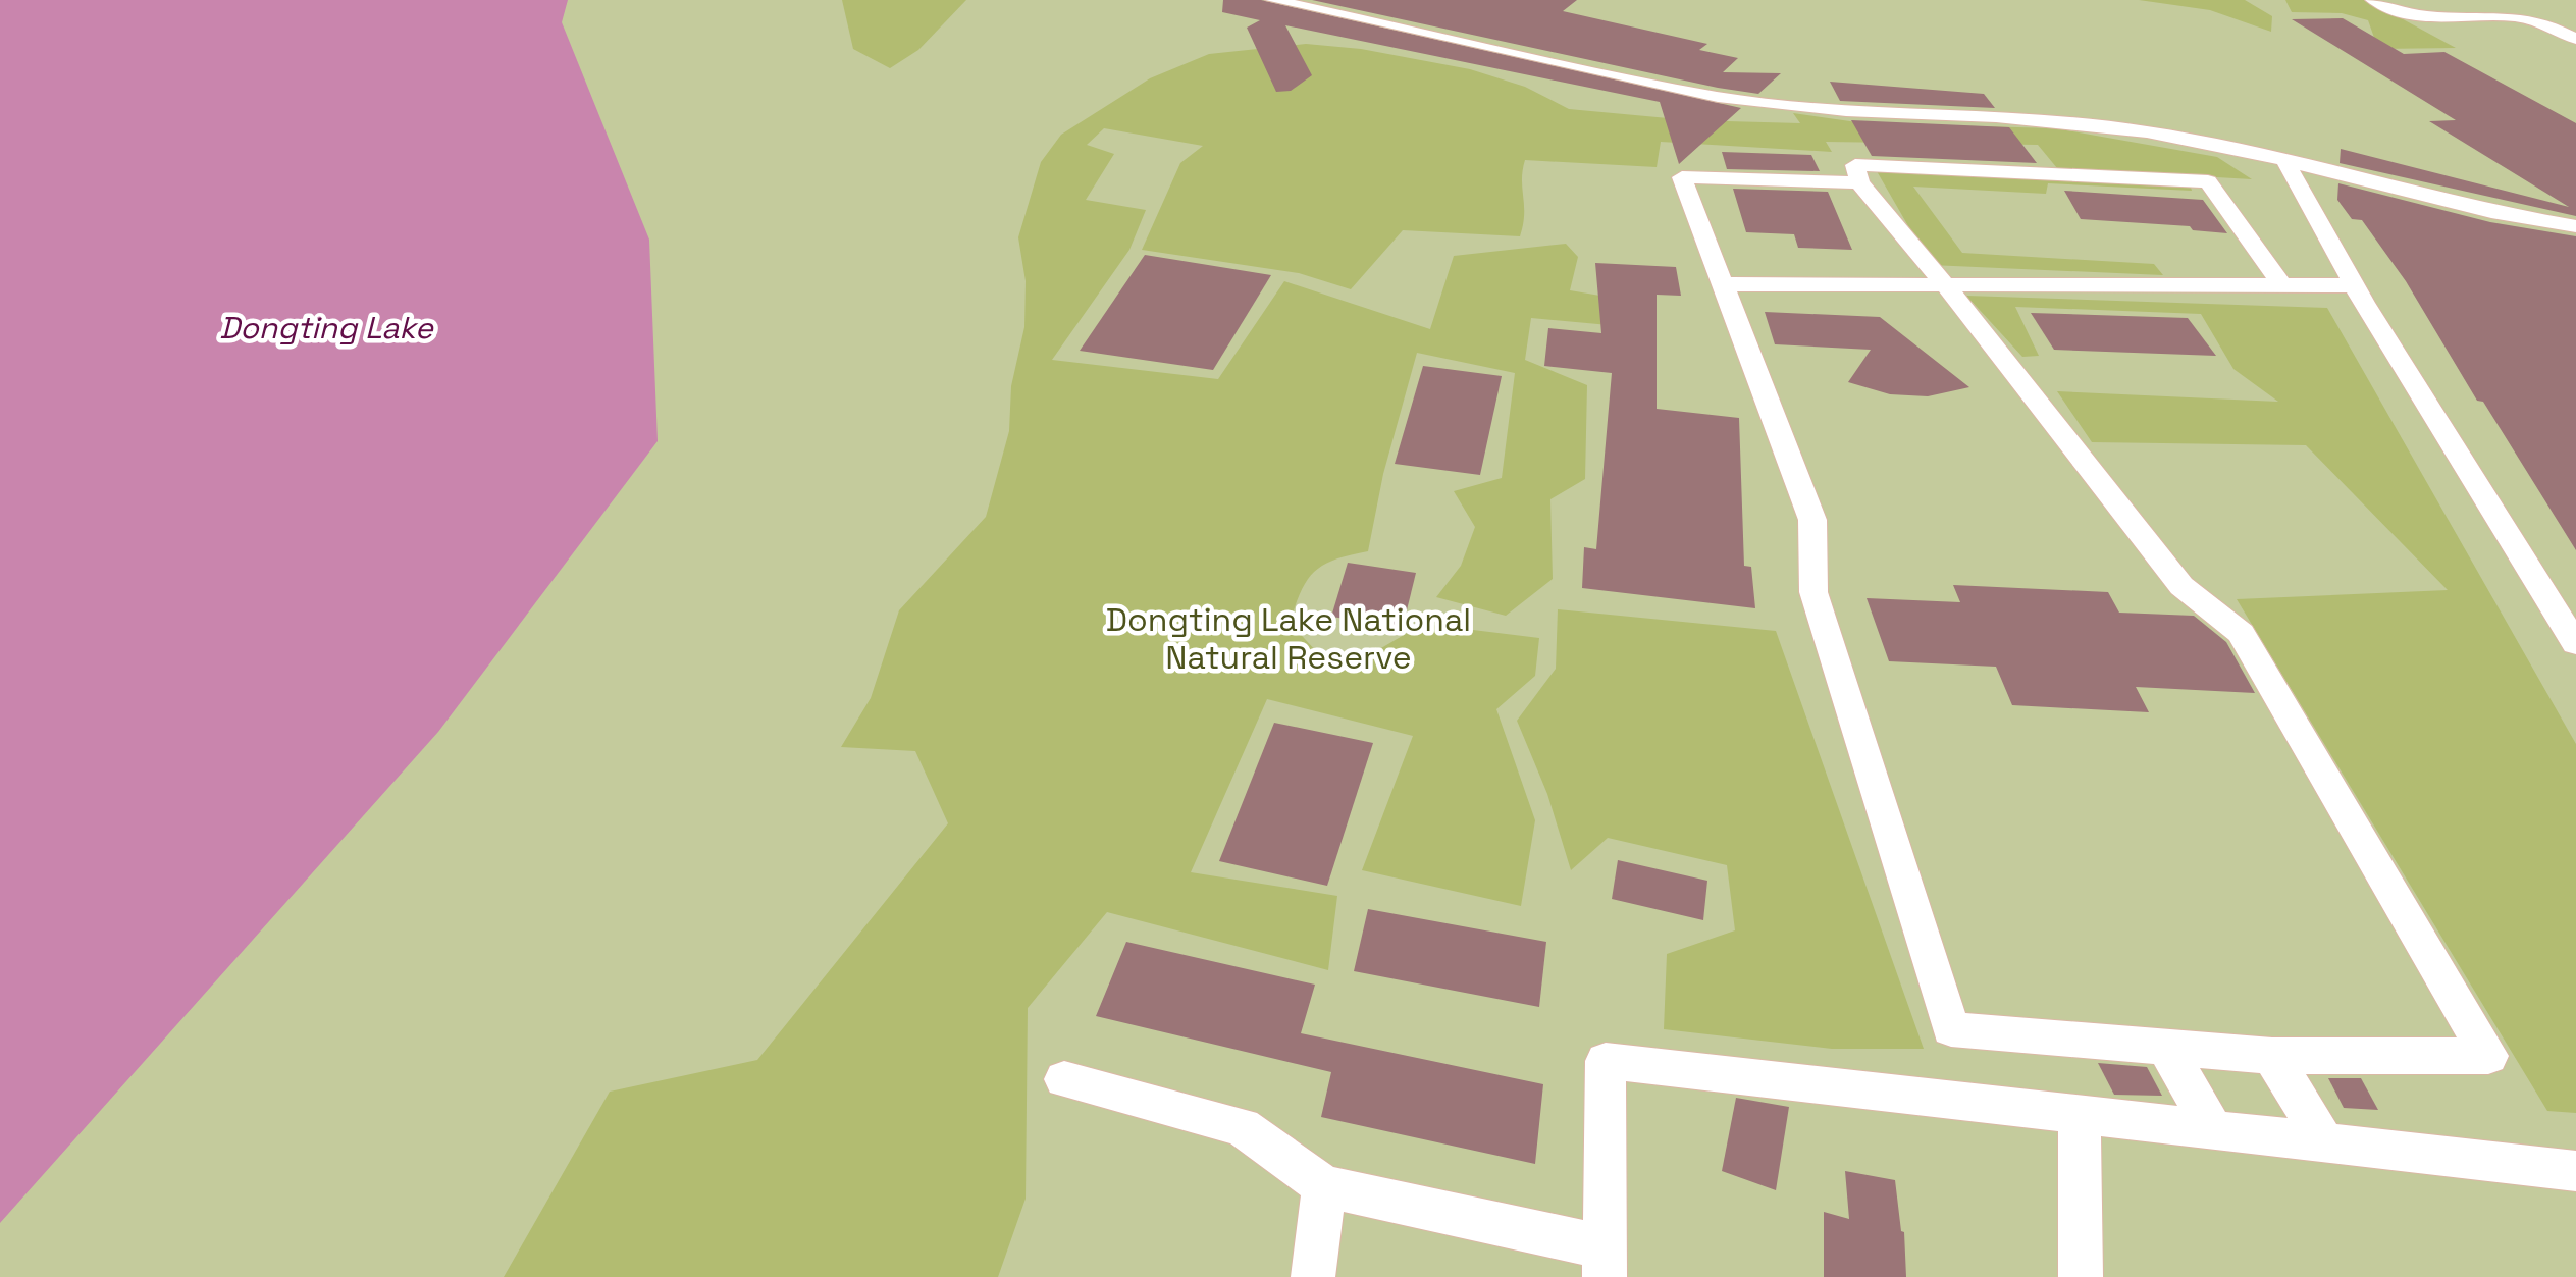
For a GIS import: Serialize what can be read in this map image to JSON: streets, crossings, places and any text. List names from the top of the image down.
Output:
{
  "water": ["Dongting Lake"],
  "parks": ["Dongting Lake National Natural Reserve"]
}
